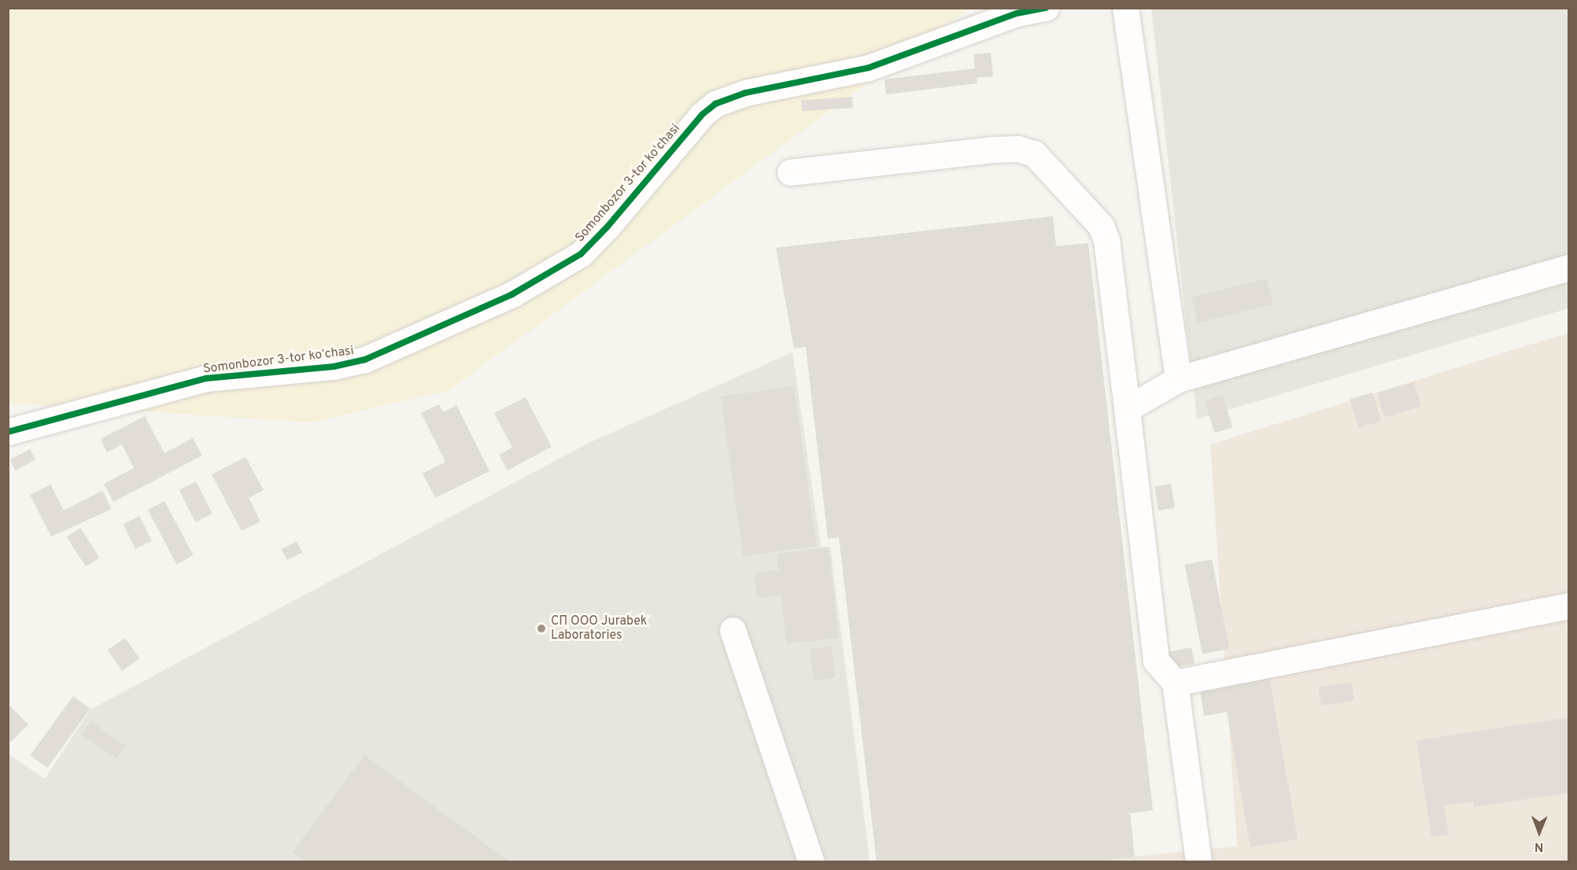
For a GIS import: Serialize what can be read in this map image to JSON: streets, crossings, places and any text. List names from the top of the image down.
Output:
{
  "streets": {
    "street": ["Somonbozor 3-tor koʻchasi"]
  },
  "places": ["СП ООО Jurabek Laboratories"],
  "north": "bottom"
}
